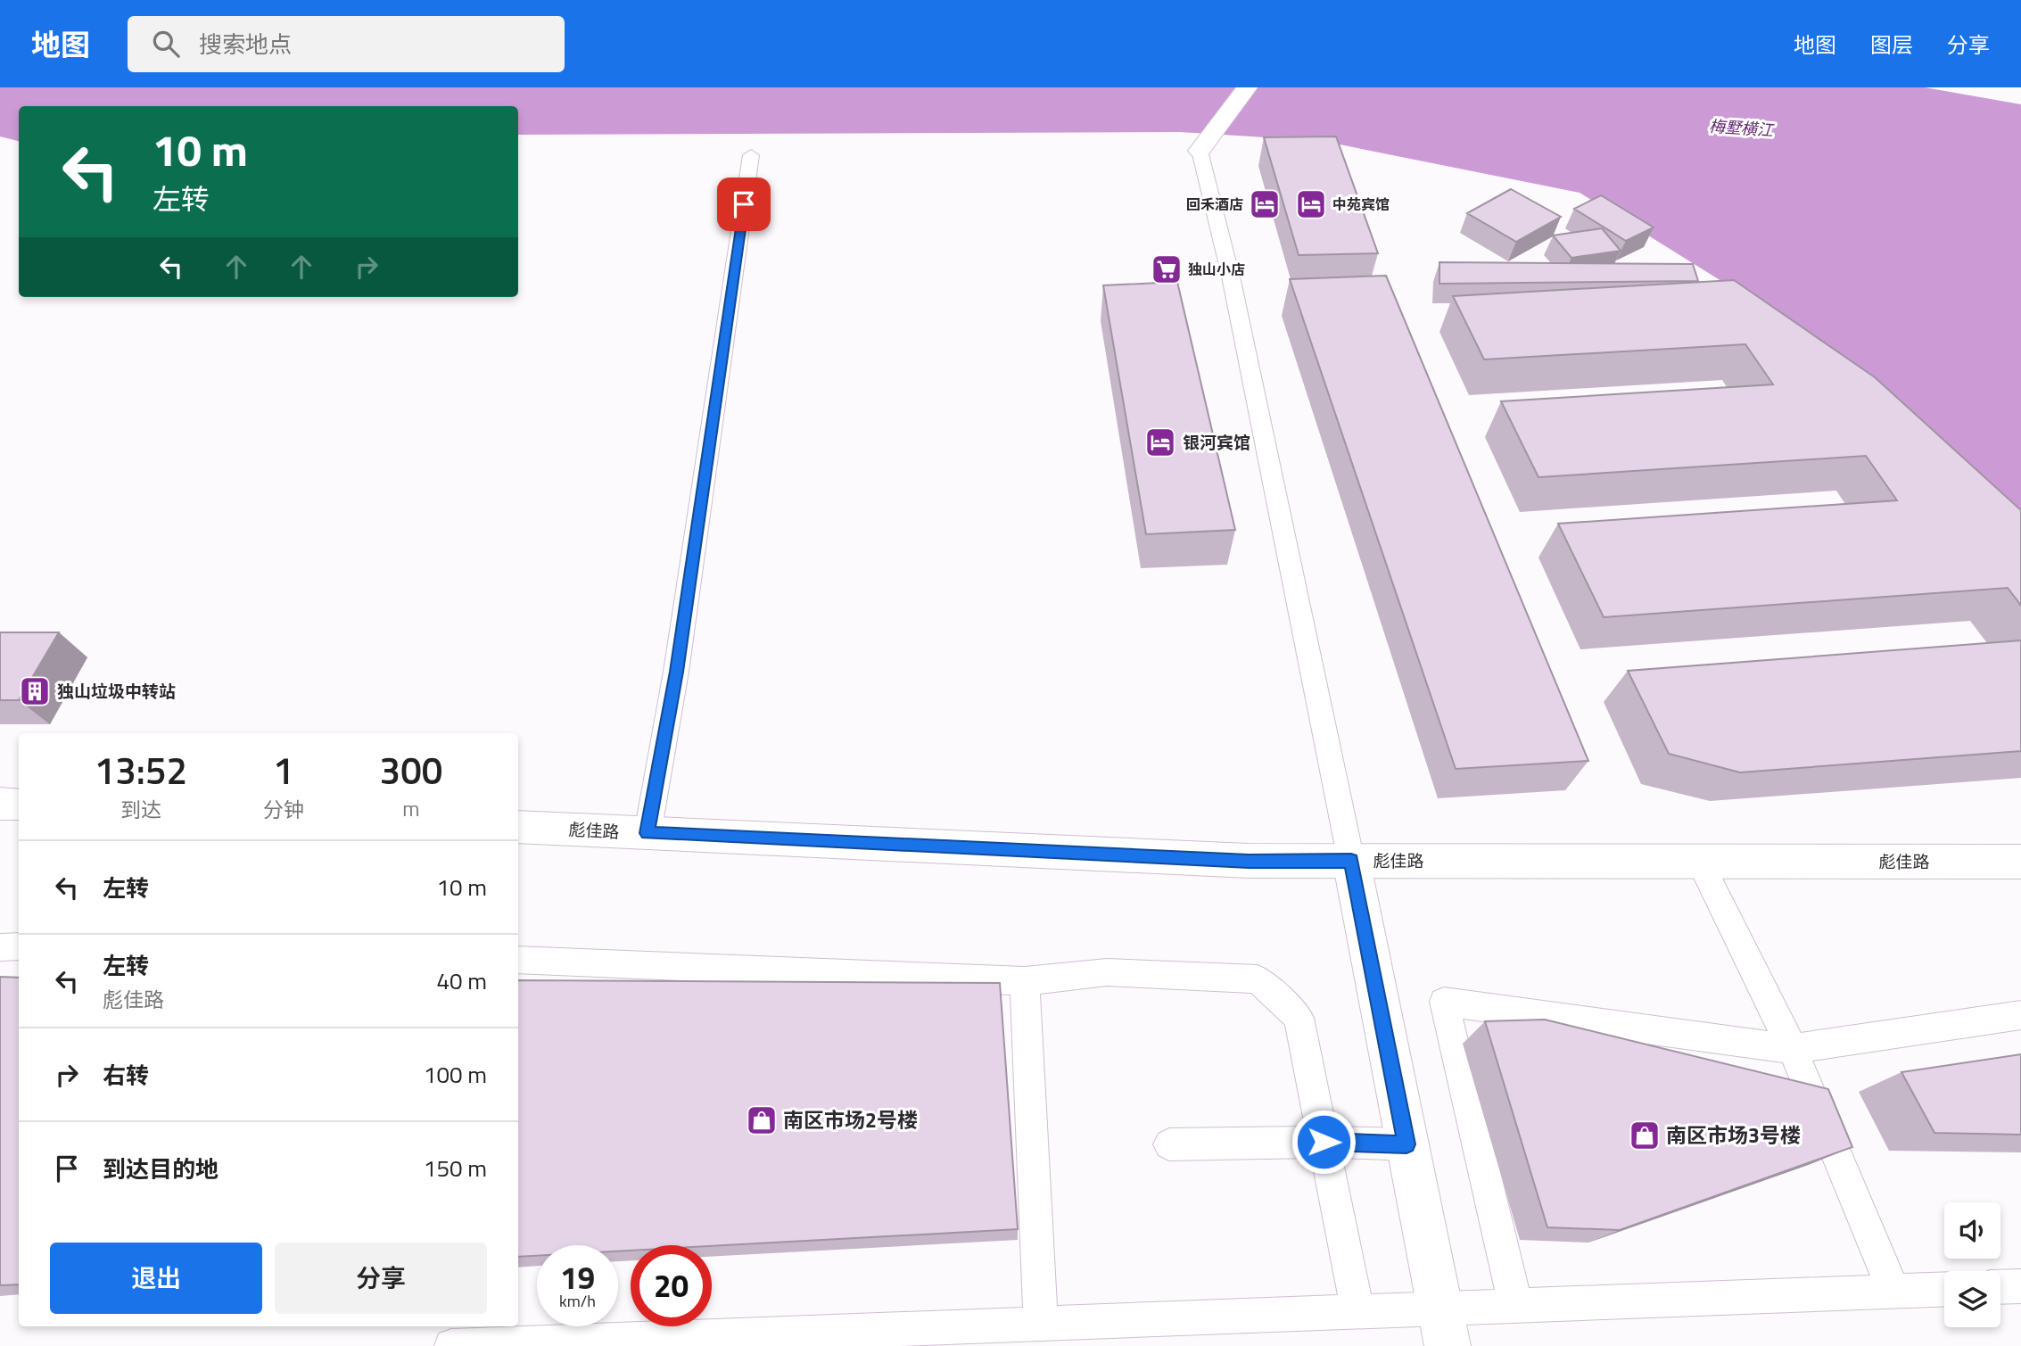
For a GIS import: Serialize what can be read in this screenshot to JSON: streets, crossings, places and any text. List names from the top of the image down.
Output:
{
  "streets": {
    "street": ["彪佳路"]
  },
  "water": ["梅墅横江"],
  "places": {
    "hotel": ["回禾酒店", "中苑宾馆", "银河宾馆"],
    "supermarket": ["独山小店"],
    "building": ["独山垃圾中转站"],
    "shop": ["南区市场2号楼", "南区市场3号楼"]
  },
  "page": {
    "header": "地图",
    "search": "搜索地点",
    "nav": ["地图", "图层", "分享"],
    "turn": ["10 m", "左转"],
    "eta": [
      "13:52",
      "到达",
      "1",
      "分钟",
      "300",
      "m"
    ],
    "list": [
      {
        "name": "左转",
        "value": "10 m"
      },
      {
        "name": "左转",
        "note": "彪佳路",
        "value": "40 m"
      },
      {
        "name": "右转",
        "value": "100 m"
      },
      {
        "name": "到达目的地",
        "value": "150 m"
      }
    ],
    "buttons": ["退出", "分享"],
    "speed": "19 km/h",
    "limit": "20"
  }
}
